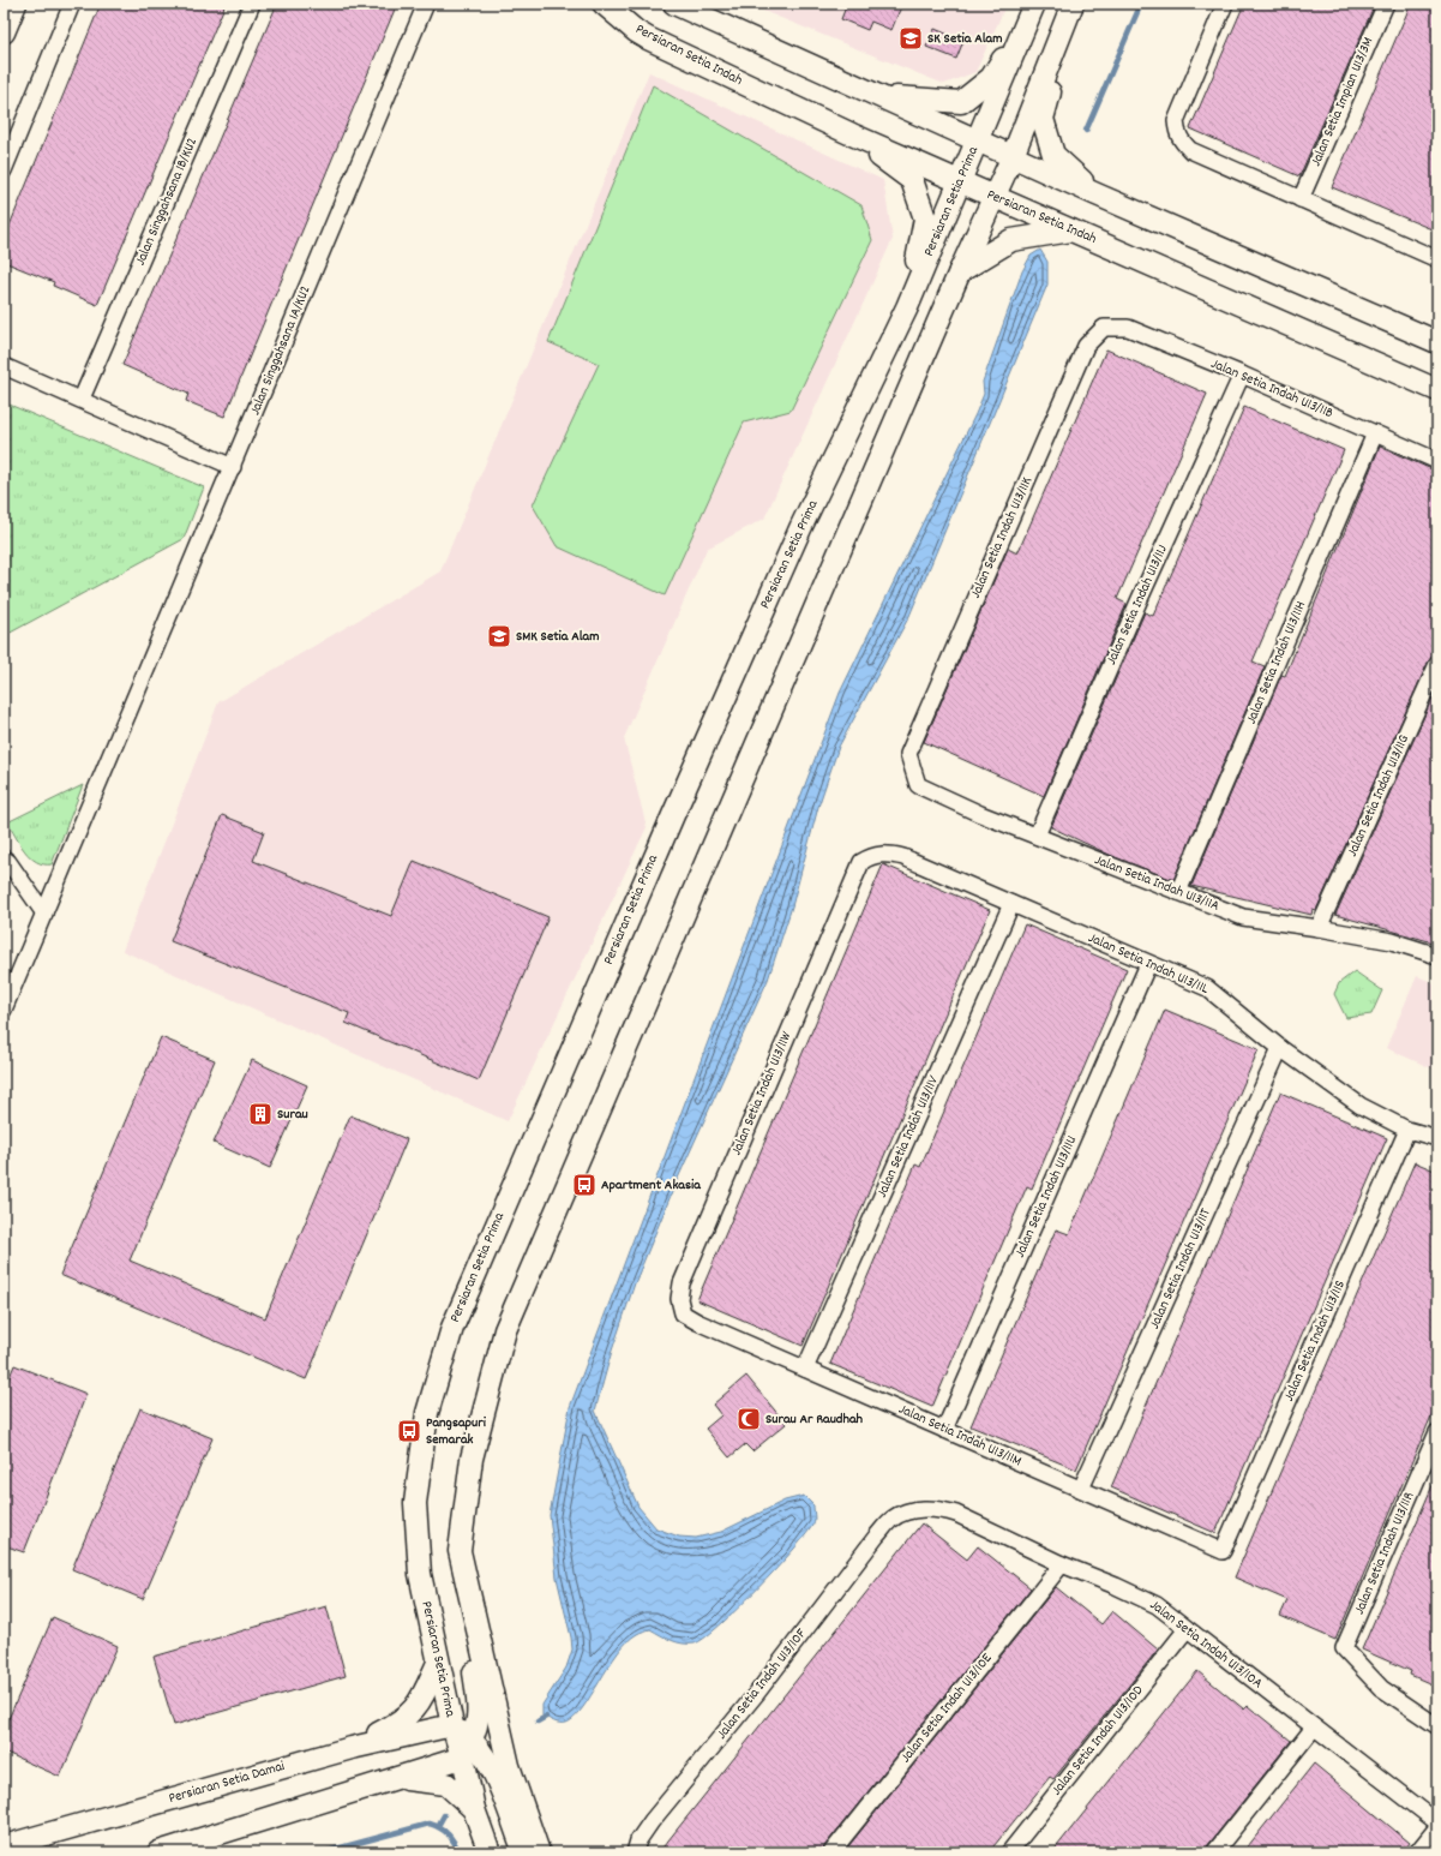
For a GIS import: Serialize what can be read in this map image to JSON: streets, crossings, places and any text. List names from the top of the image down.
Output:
{
  "streets": {
    "street": [
      "Persiaran Setia Indah",
      "Jalan Setia Impian U13/3M",
      "Jalan Singgahsana 1B/KU2",
      "Persiaran Setia Prima",
      "Jalan Singgahsana 1A/KU2",
      "Jalan Setia Indah U13/11B",
      "Jalan Setia Indah U13/11K",
      "Jalan Setia Indah U13/11J",
      "Jalan Setia Indah U13/11H",
      "Jalan Setia Indah U13/11G",
      "Jalan Setia Indah U13/11A",
      "Jalan Setia Indah U13/11L",
      "Jalan Setia Indah U13/11W",
      "Jalan Setia Indah U13/11V",
      "Jalan Setia Indah U13/11U",
      "Jalan Setia Indah U13/11T",
      "Jalan Setia Indah U13/11S",
      "Jalan Setia Indah U13/11M",
      "Jalan Setia Indah U13/11R",
      "Jalan Setia Indah U13/10A",
      "Jalan Setia Indah U13/10F",
      "Jalan Setia Indah U13/10E",
      "Jalan Setia Indah U13/10D",
      "Persiaran Setia Damai"
    ]
  },
  "crossings": [
    ["Persiaran Setia Indah", "Persiaran Setia Prima"],
    ["Persiaran Setia Prima", "Persiaran Setia Damai"],
    ["Jalan Setia Indah U13/11B", "Jalan Setia Indah U13/11K"],
    ["Jalan Setia Indah U13/11B", "Jalan Setia Indah U13/11J"],
    ["Jalan Setia Indah U13/11B", "Jalan Setia Indah U13/11H"],
    ["Jalan Setia Indah U13/11K", "Jalan Setia Indah U13/11A"],
    ["Jalan Setia Indah U13/11J", "Jalan Setia Indah U13/11A"],
    ["Jalan Setia Indah U13/11H", "Jalan Setia Indah U13/11A"],
    ["Jalan Setia Indah U13/11G", "Jalan Setia Indah U13/11A"],
    ["Jalan Setia Indah U13/11L", "Jalan Setia Indah U13/11W"],
    ["Jalan Setia Indah U13/11L", "Jalan Setia Indah U13/11V"],
    ["Jalan Setia Indah U13/11L", "Jalan Setia Indah U13/11U"],
    ["Jalan Setia Indah U13/11L", "Jalan Setia Indah U13/11T"],
    ["Jalan Setia Indah U13/11L", "Jalan Setia Indah U13/11S"],
    ["Jalan Setia Indah U13/11W", "Jalan Setia Indah U13/11M"],
    ["Jalan Setia Indah U13/11V", "Jalan Setia Indah U13/11M"],
    ["Jalan Setia Indah U13/11U", "Jalan Setia Indah U13/11M"],
    ["Jalan Setia Indah U13/11T", "Jalan Setia Indah U13/11M"],
    ["Jalan Setia Indah U13/11S", "Jalan Setia Indah U13/11M"],
    ["Jalan Setia Indah U13/10A", "Jalan Setia Indah U13/10F"],
    ["Jalan Setia Indah U13/10A", "Jalan Setia Indah U13/10E"],
    ["Jalan Setia Indah U13/10A", "Jalan Setia Indah U13/10D"]
  ],
  "places": {
    "school or university": ["SK Setia Alam", "SMK Setia Alam"],
    "building": ["Surau"],
    "bus stop": ["Apartment Akasia", "Pangsapuri Semarak"],
    "mosque": ["Surau Ar Raudhah"]
  }
}
